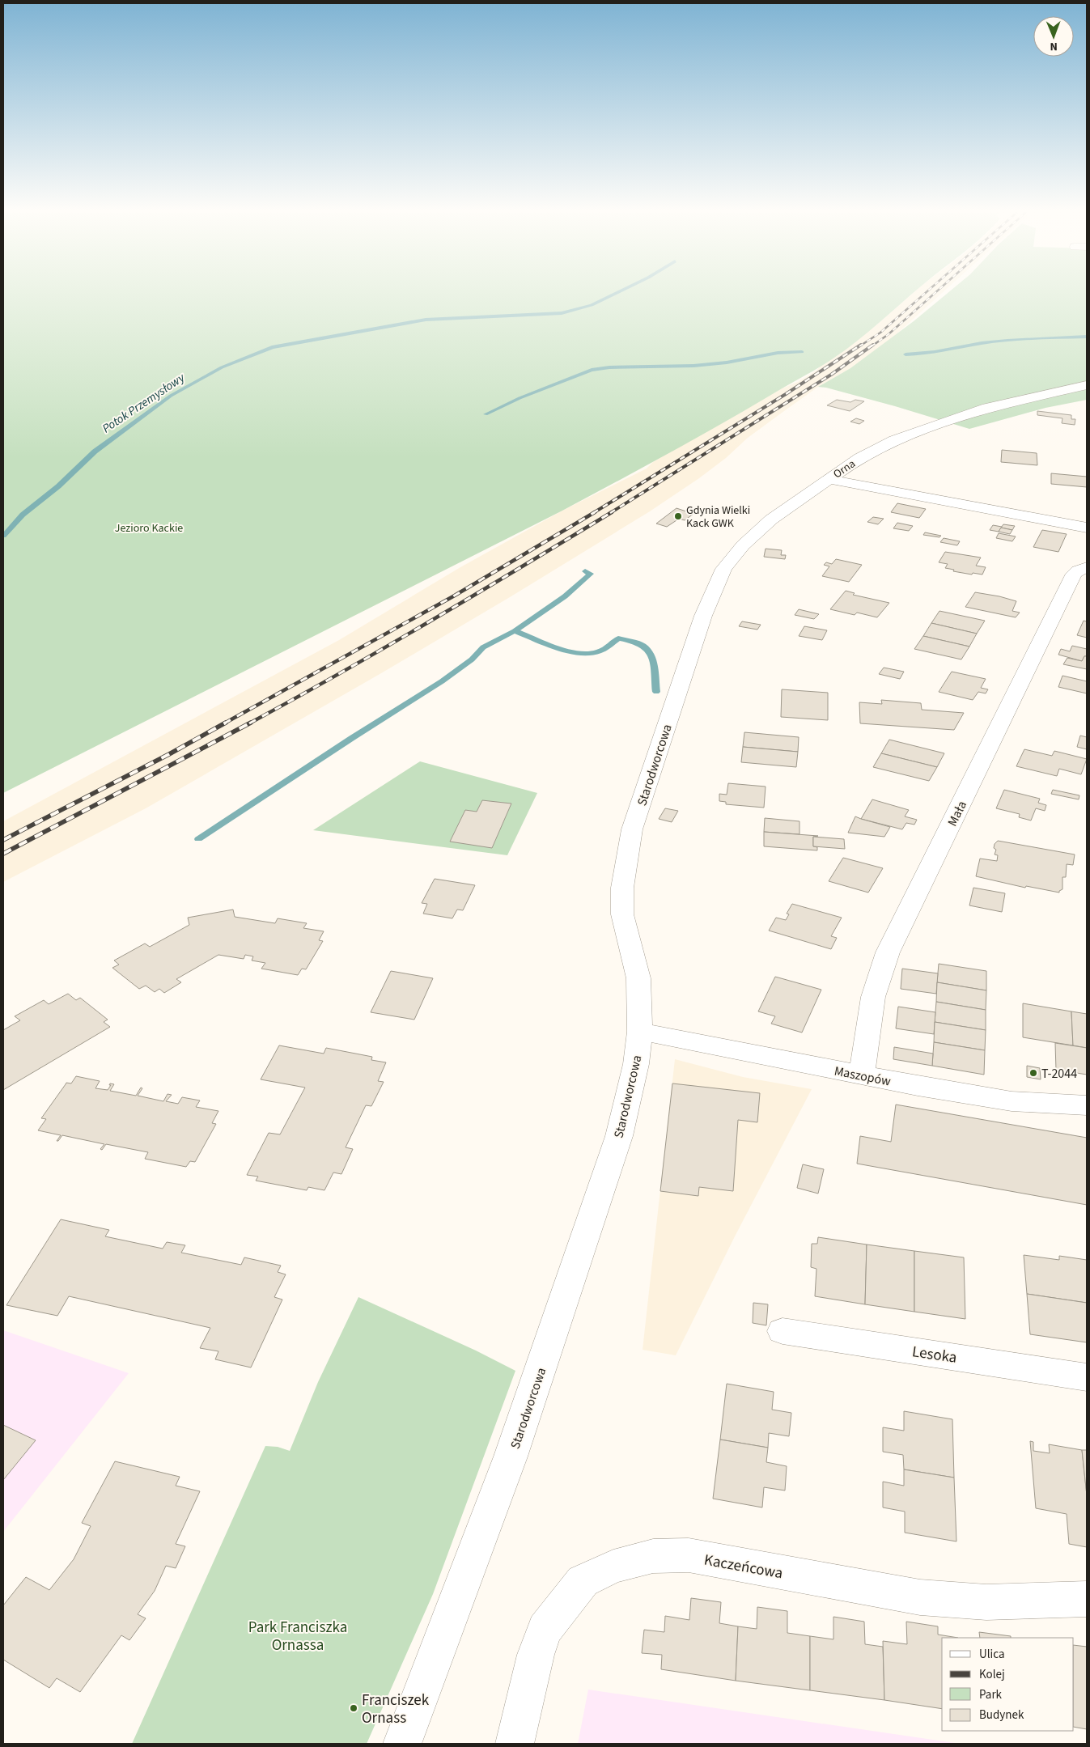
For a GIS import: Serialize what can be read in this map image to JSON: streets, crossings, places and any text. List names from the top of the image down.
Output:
{
  "streets": {
    "street": [
      "Orna",
      "Starodworcowa",
      "Mała",
      "Maszopów",
      "Lesoka",
      "Kaczeńcowa"
    ]
  },
  "crossings": [
    ["Orna", "Starodworcowa"],
    ["Starodworcowa", "Maszopów"],
    ["Mała", "Maszopów"]
  ],
  "water": ["Potok Przemysłowy"],
  "parks": ["Jezioro Kackie", "Park Franciszka Ornassa"],
  "places": ["Gdynia Wielki Kack GWK", "T-2044", "Franciszek Ornass"],
  "legend": [
    "Ulica",
    "Kolej",
    "Park",
    "Budynek"
  ],
  "north": "bottom"
}
